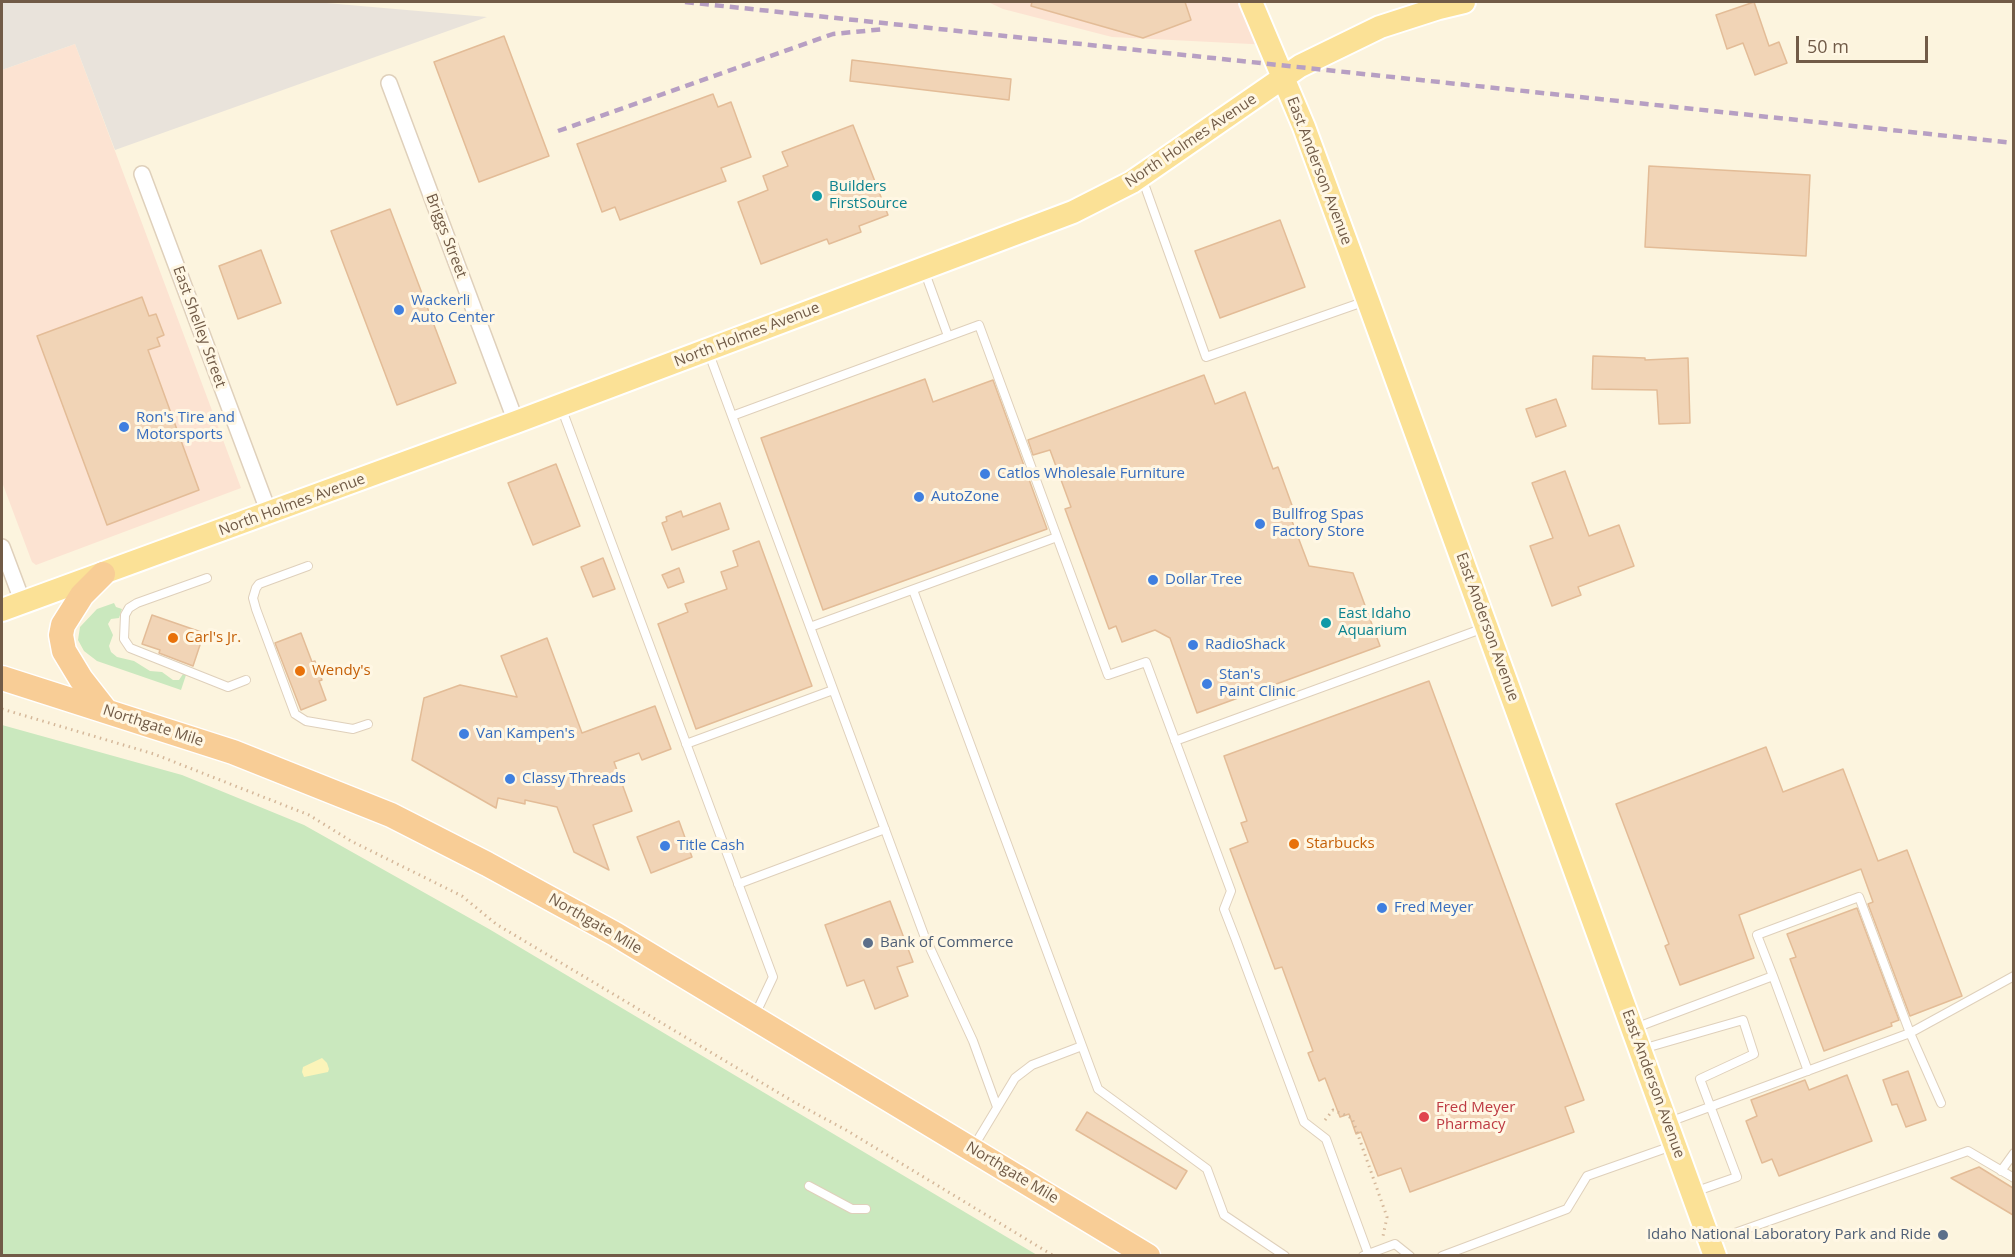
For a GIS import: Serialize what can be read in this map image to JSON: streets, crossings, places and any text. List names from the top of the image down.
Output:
{
  "streets": {
    "highway": ["Northgate Mile"],
    "main road": ["North Holmes Avenue", "East Anderson Avenue"],
    "street": ["Briggs Street", "East Shelley Street"]
  },
  "crossings": [
    ["North Holmes Avenue", "East Anderson Avenue"],
    ["North Holmes Avenue", "Briggs Street"],
    ["North Holmes Avenue", "East Shelley Street"]
  ],
  "places": [
    "Builders FirstSource",
    "Wackerli Auto Center",
    "Ron's Tire and Motorsports",
    "Catlos Wholesale Furniture",
    "AutoZone",
    "Bullfrog Spas Factory Store",
    "Dollar Tree",
    "East Idaho Aquarium",
    "Carl's Jr.",
    "RadioShack",
    "Wendy's",
    "Stan's Paint Clinic",
    "Van Kampen's",
    "Classy Threads",
    "Starbucks",
    "Title Cash",
    "Fred Meyer",
    "Bank of Commerce",
    "Fred Meyer Pharmacy",
    "Idaho National Laboratory Park and Ride"
  ],
  "scale_bar": "50 m"
}
